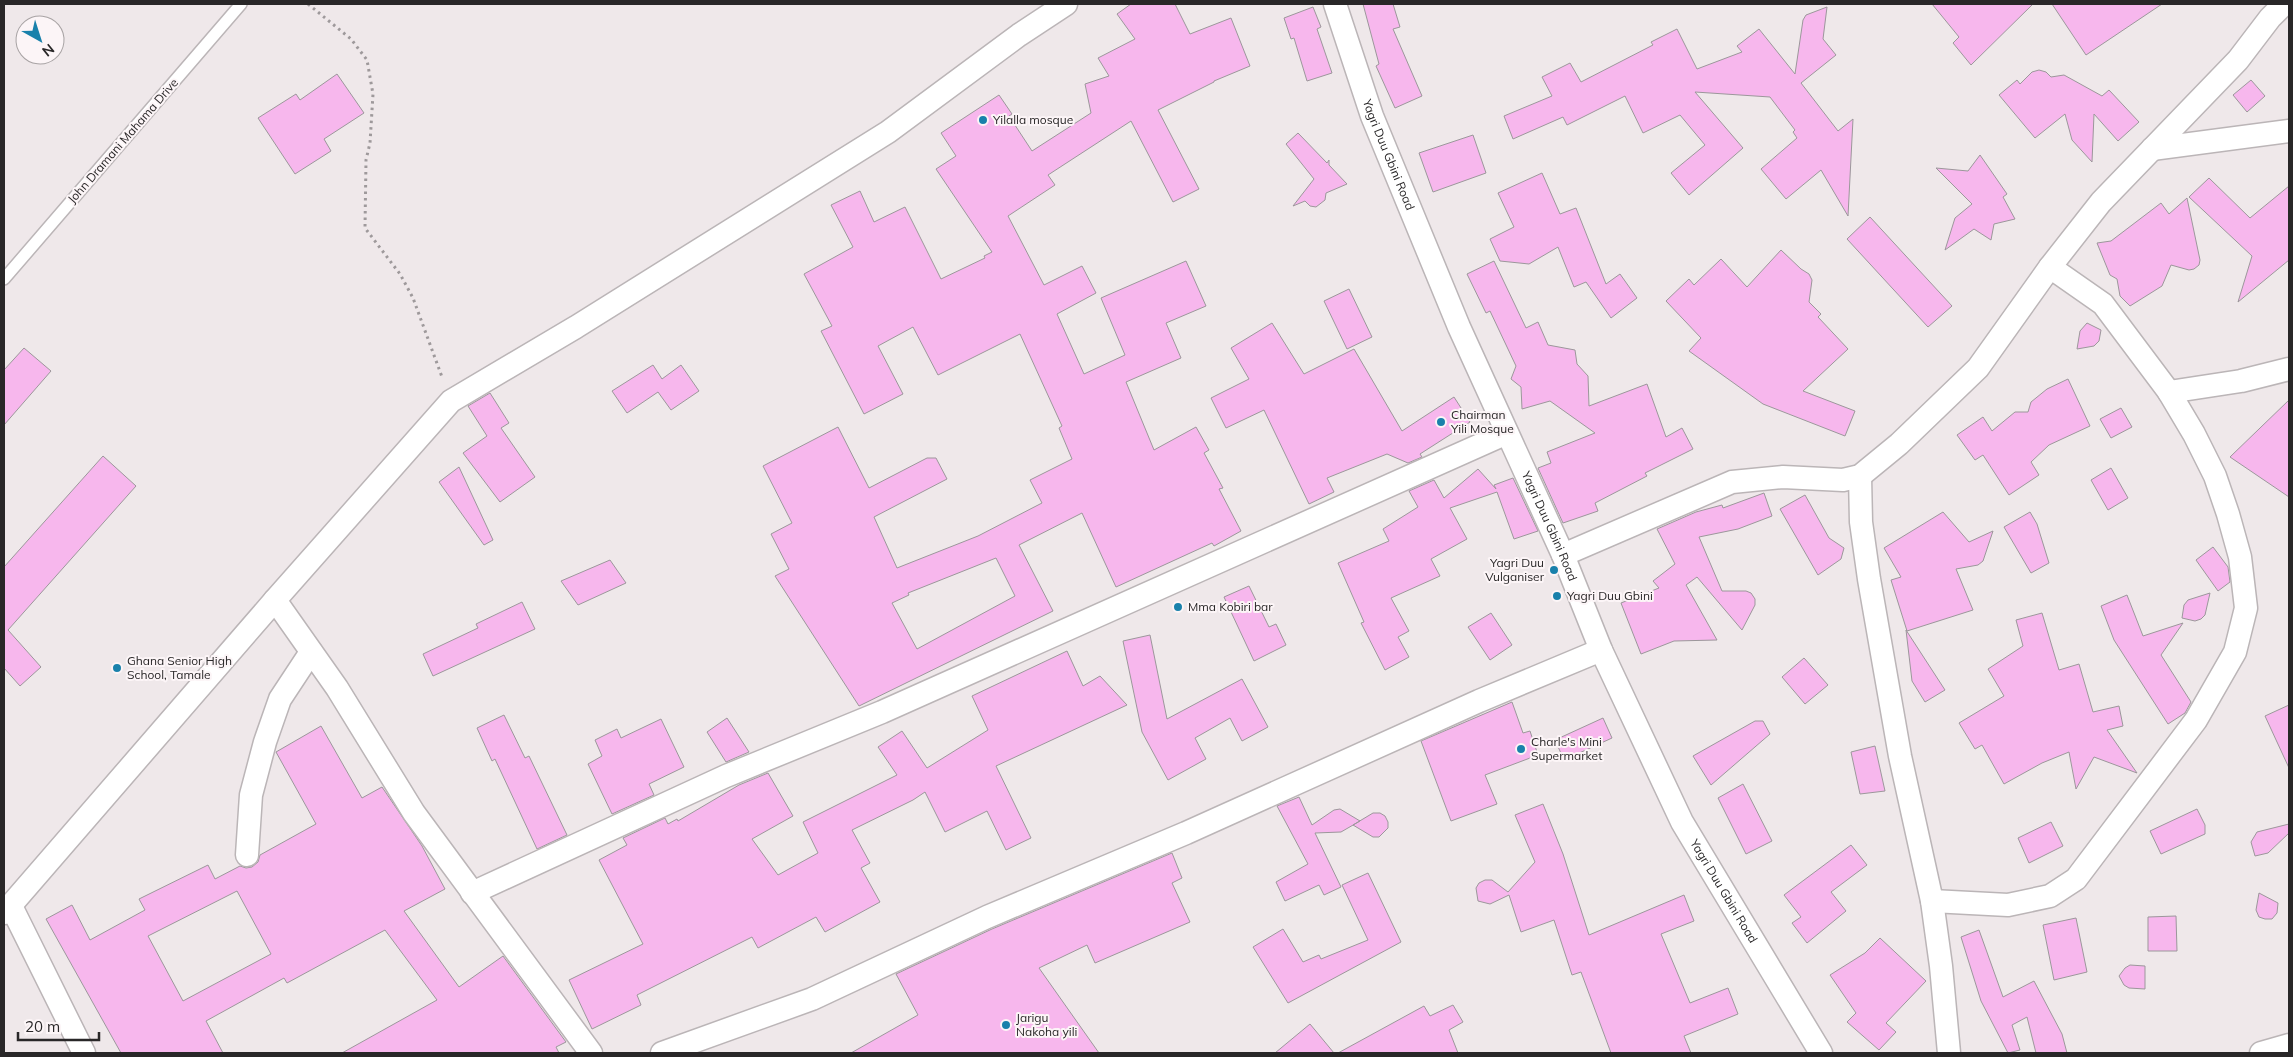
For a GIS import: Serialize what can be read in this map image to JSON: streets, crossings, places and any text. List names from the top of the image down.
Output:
{
  "streets": {
    "street": ["Yagri Duu Gbini Road"],
    "lane": ["John Dramani Mahama Drive"]
  },
  "places": [
    "Yilalla mosque",
    "Chairman Yili Mosque",
    "Yagri Duu Vulganiser",
    "Yagri Duu Gbini",
    "Mma Kobiri bar",
    "Ghana Senior High School, Tamale",
    "Charle's Mini Supermarket",
    "Jarigu Nakoha yili"
  ],
  "scale_bar": "20 m",
  "north": "bottom right"
}
